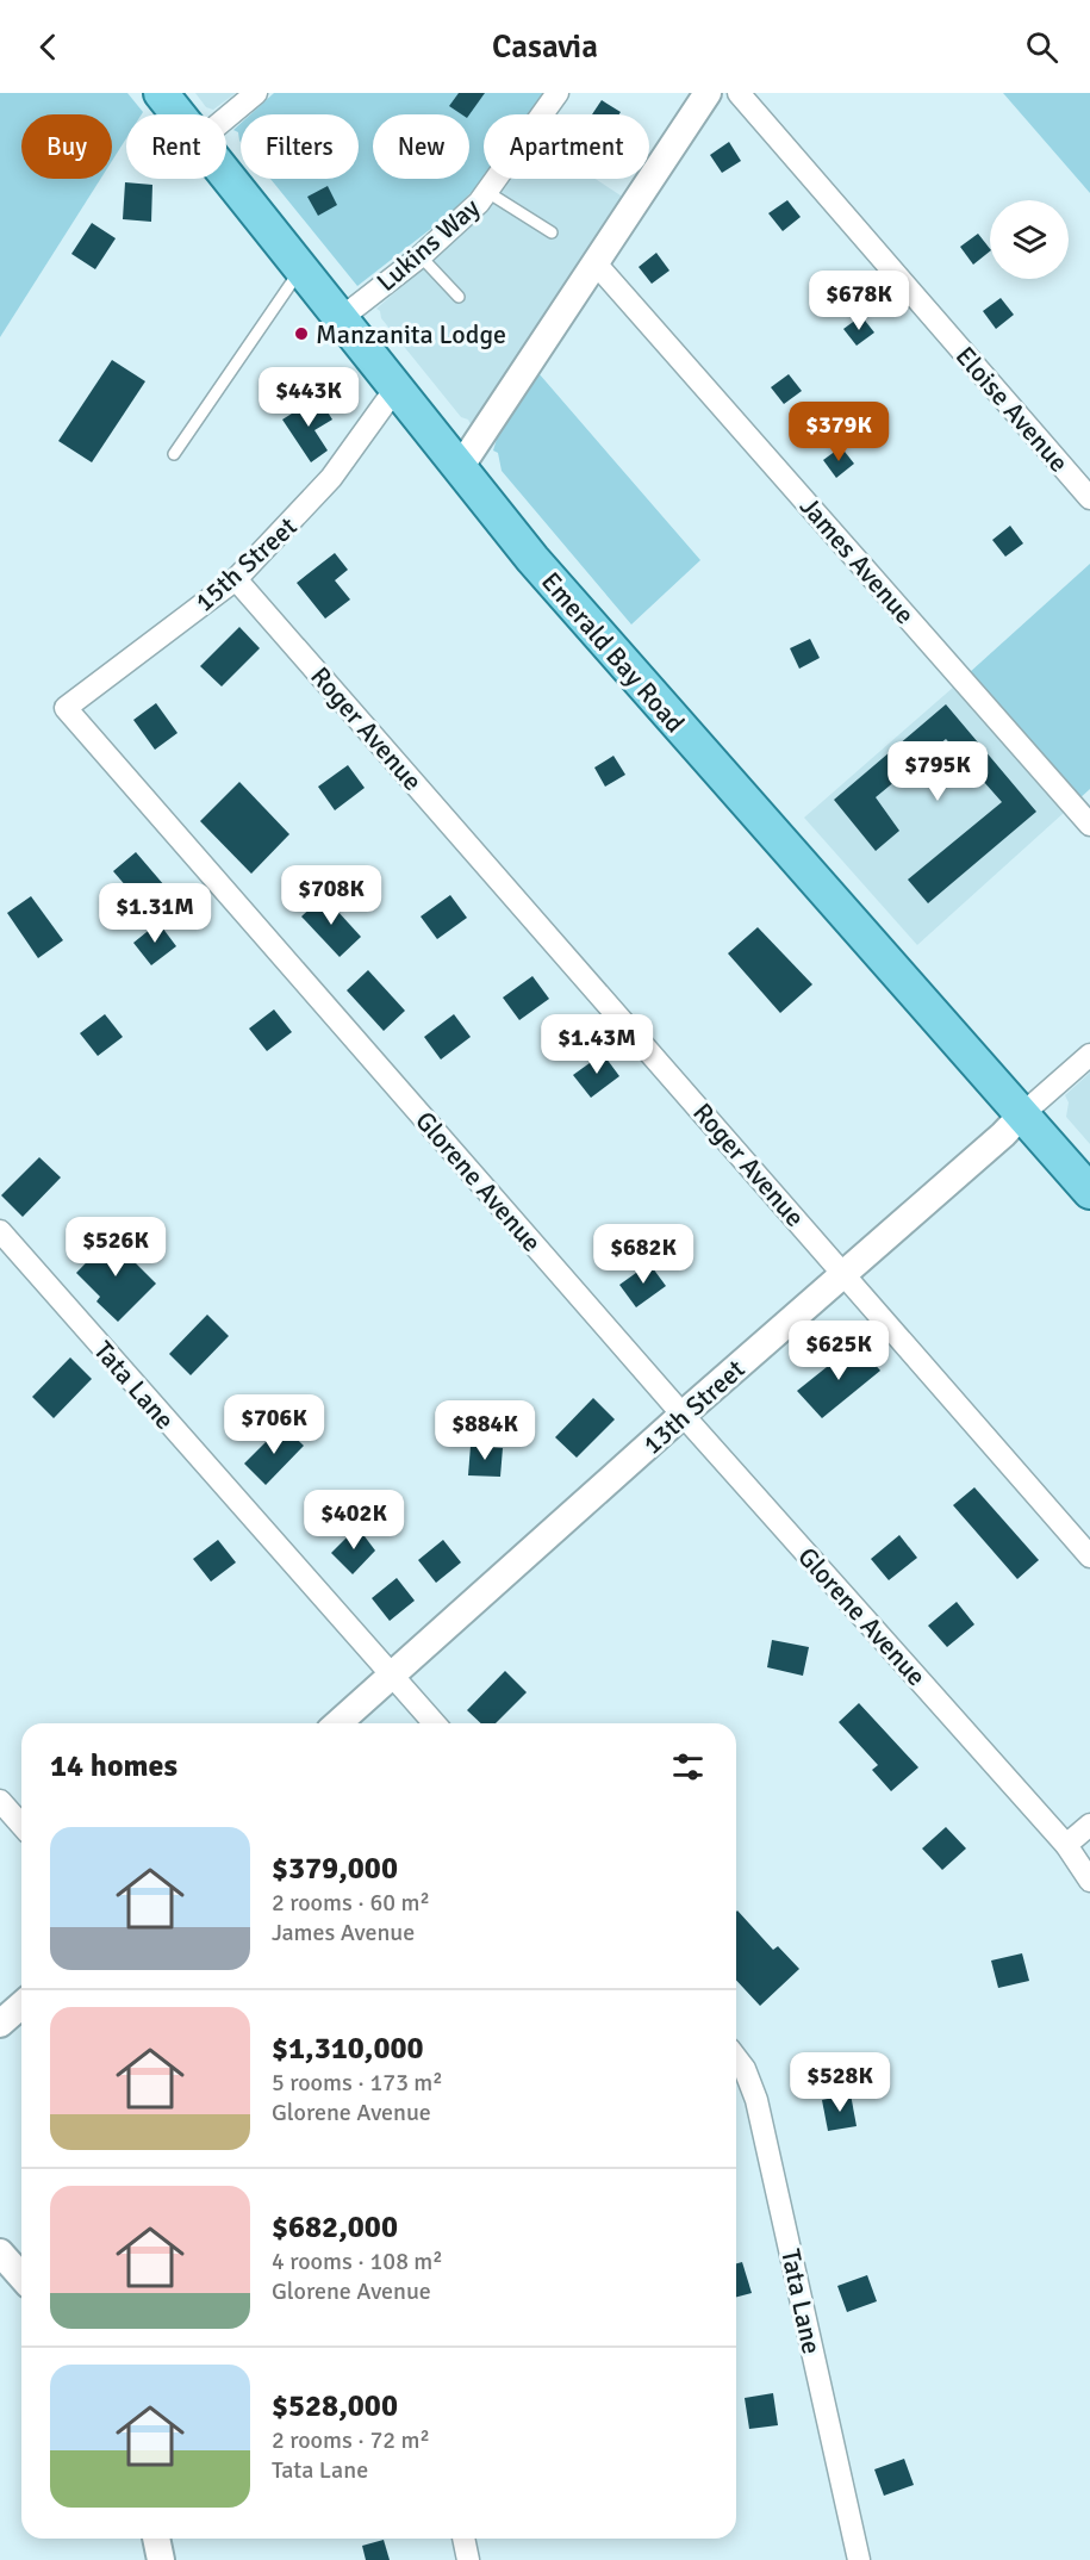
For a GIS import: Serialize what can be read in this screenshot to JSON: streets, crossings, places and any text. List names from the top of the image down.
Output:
{
  "streets": {
    "main road": ["Emerald Bay Road"],
    "street": [
      "Lukins Way",
      "Eloise Avenue",
      "James Avenue",
      "15th Street",
      "Roger Avenue",
      "Glorene Avenue",
      "Tata Lane",
      "13th Street"
    ]
  },
  "crossings": [
    ["Lukins Way", "Emerald Bay Road"],
    ["15th Street", "Emerald Bay Road"],
    ["15th Street", "Roger Avenue"],
    ["15th Street", "Glorene Avenue"],
    ["Emerald Bay Road", "13th Street"],
    ["Roger Avenue", "13th Street"],
    ["Glorene Avenue", "13th Street"],
    ["Tata Lane", "13th Street"]
  ],
  "places": ["Manzanita Lodge"],
  "page": {
    "header": "Casavia",
    "chip": [
      "Buy",
      "Rent",
      "Filters",
      "New",
      "Apartment"
    ],
    "price": [
      "$678K",
      "$443K",
      "$379K",
      "$795K",
      "$708K",
      "$1.31M",
      "$1.43M",
      "$526K",
      "$682K",
      "$625K",
      "$706K",
      "$884K",
      "$402K",
      "$528K"
    ],
    "heading": "14 homes",
    "list": [
      {
        "name": "$379,000",
        "note": "2 rooms · 60 m² · James Avenue"
      },
      {
        "name": "$1,310,000",
        "note": "5 rooms · 173 m² · Glorene Avenue"
      },
      {
        "name": "$682,000",
        "note": "4 rooms · 108 m² · Glorene Avenue"
      },
      {
        "name": "$528,000",
        "note": "2 rooms · 72 m² · Tata Lane"
      }
    ]
  }
}
